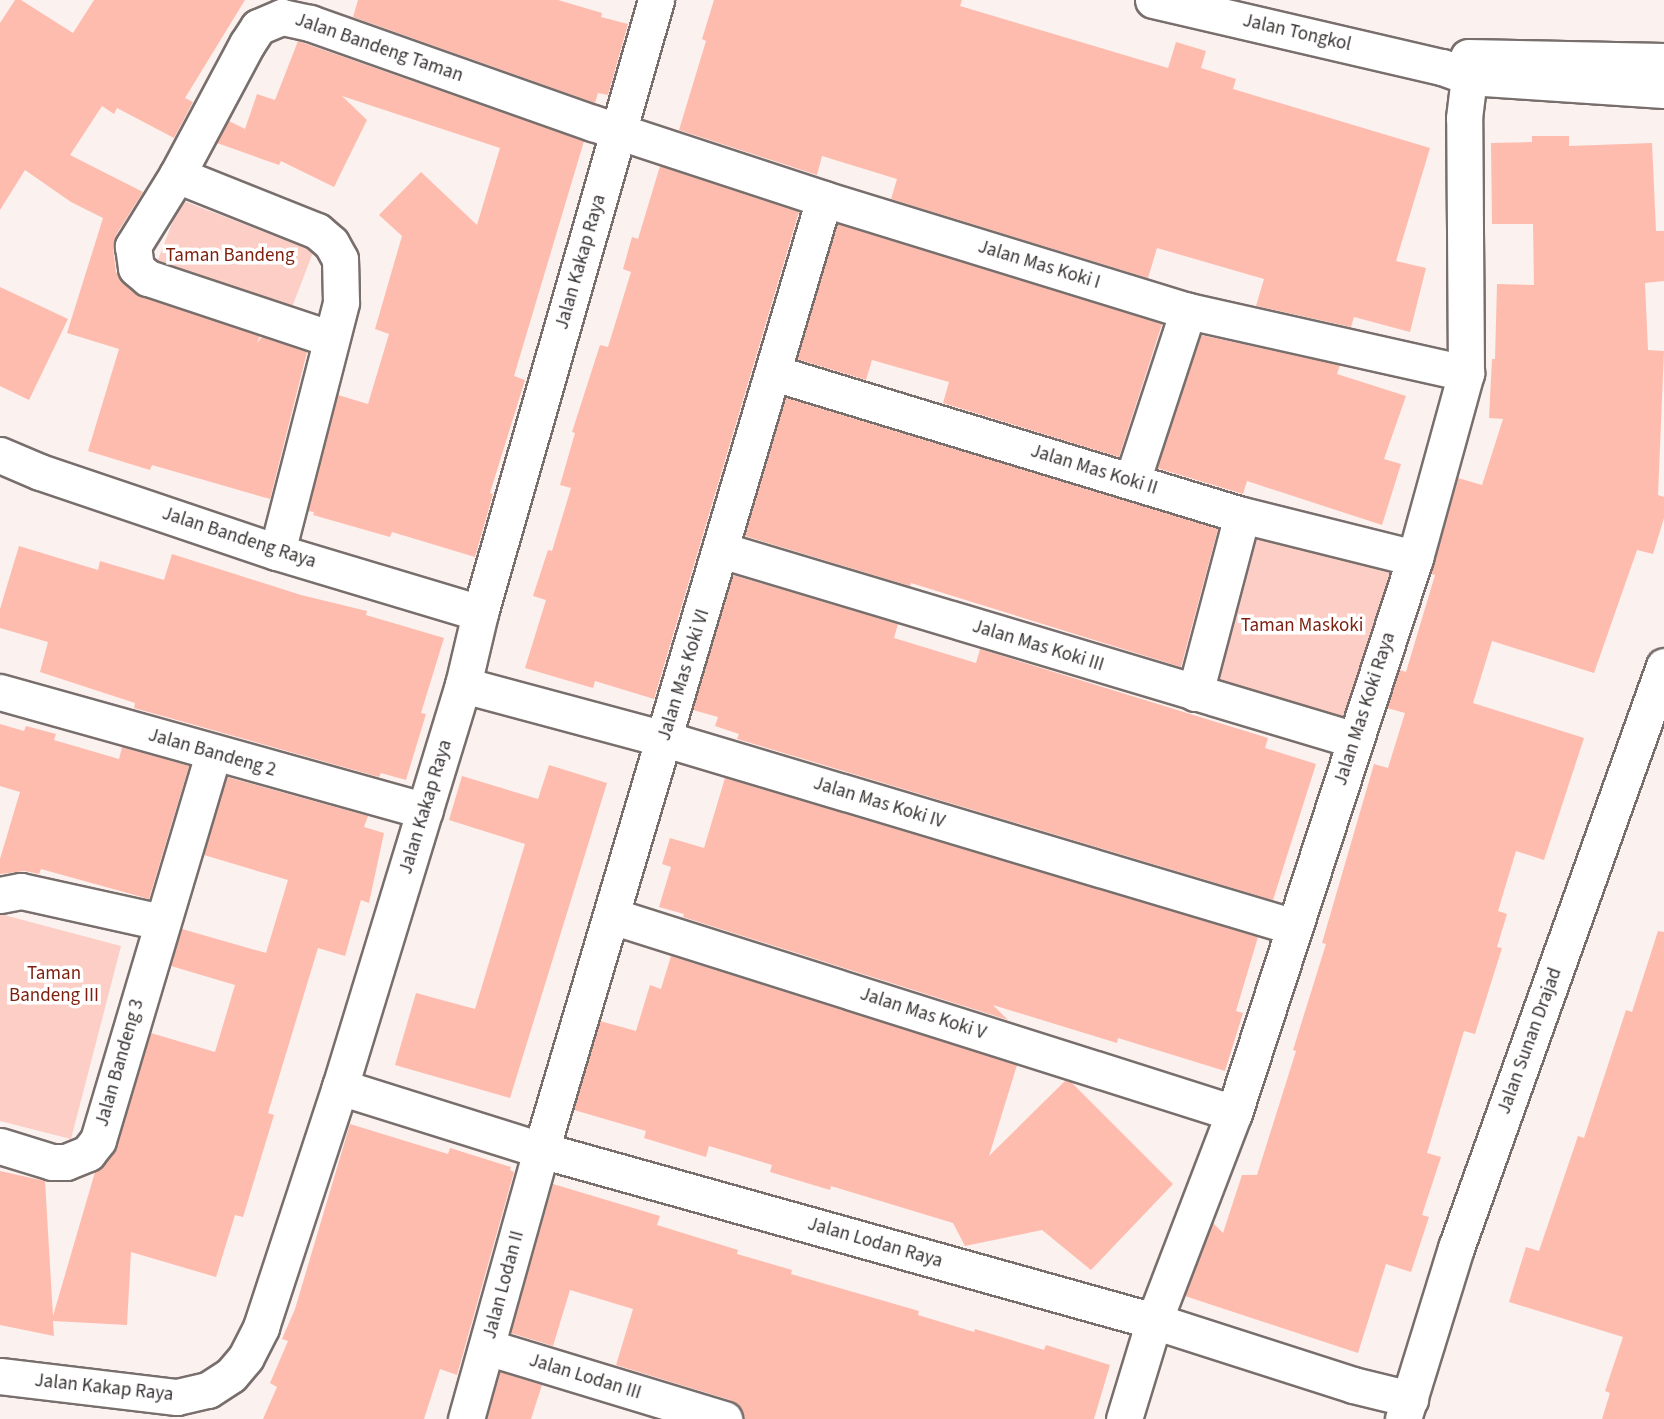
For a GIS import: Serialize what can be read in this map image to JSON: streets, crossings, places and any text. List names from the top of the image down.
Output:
{
  "streets": {
    "street": [
      "Jalan Tongkol",
      "Jalan Bandeng Taman",
      "Jalan Kakap Raya",
      "Jalan Mas Koki I",
      "Jalan Mas Koki II",
      "Jalan Bandeng Raya",
      "Jalan Mas Koki III",
      "Jalan Mas Koki VI",
      "Jalan Mas Koki Raya",
      "Jalan Bandeng 2",
      "Jalan Mas Koki IV",
      "Jalan Mas Koki V",
      "Jalan Sunan Drajad",
      "Jalan Bandeng 3",
      "Jalan Lodan Raya",
      "Jalan Lodan II",
      "Jalan Lodan III"
    ]
  },
  "crossings": [
    ["Jalan Tongkol", "Jalan Mas Koki Raya"],
    ["Jalan Bandeng Taman", "Jalan Kakap Raya"],
    ["Jalan Bandeng Taman", "Jalan Mas Koki I"],
    ["Jalan Kakap Raya", "Jalan Mas Koki I"],
    ["Jalan Kakap Raya", "Jalan Bandeng Raya"],
    ["Jalan Kakap Raya", "Jalan Bandeng 2"],
    ["Jalan Kakap Raya", "Jalan Mas Koki IV"],
    ["Jalan Kakap Raya", "Jalan Lodan Raya"],
    ["Jalan Mas Koki I", "Jalan Mas Koki VI"],
    ["Jalan Mas Koki I", "Jalan Mas Koki Raya"],
    ["Jalan Mas Koki II", "Jalan Mas Koki VI"],
    ["Jalan Mas Koki II", "Jalan Mas Koki Raya"],
    ["Jalan Mas Koki III", "Jalan Mas Koki VI"],
    ["Jalan Mas Koki III", "Jalan Mas Koki Raya"],
    ["Jalan Mas Koki VI", "Jalan Mas Koki IV"],
    ["Jalan Mas Koki VI", "Jalan Mas Koki V"],
    ["Jalan Mas Koki VI", "Jalan Lodan Raya"],
    ["Jalan Mas Koki VI", "Jalan Lodan II"],
    ["Jalan Mas Koki Raya", "Jalan Mas Koki IV"],
    ["Jalan Mas Koki Raya", "Jalan Mas Koki V"],
    ["Jalan Mas Koki Raya", "Jalan Lodan Raya"],
    ["Jalan Bandeng 2", "Jalan Bandeng 3"],
    ["Jalan Sunan Drajad", "Jalan Lodan Raya"],
    ["Jalan Lodan Raya", "Jalan Lodan II"],
    ["Jalan Lodan II", "Jalan Lodan III"]
  ],
  "parks": ["Taman Bandeng", "Taman Maskoki", "Taman Bandeng III"]
}
